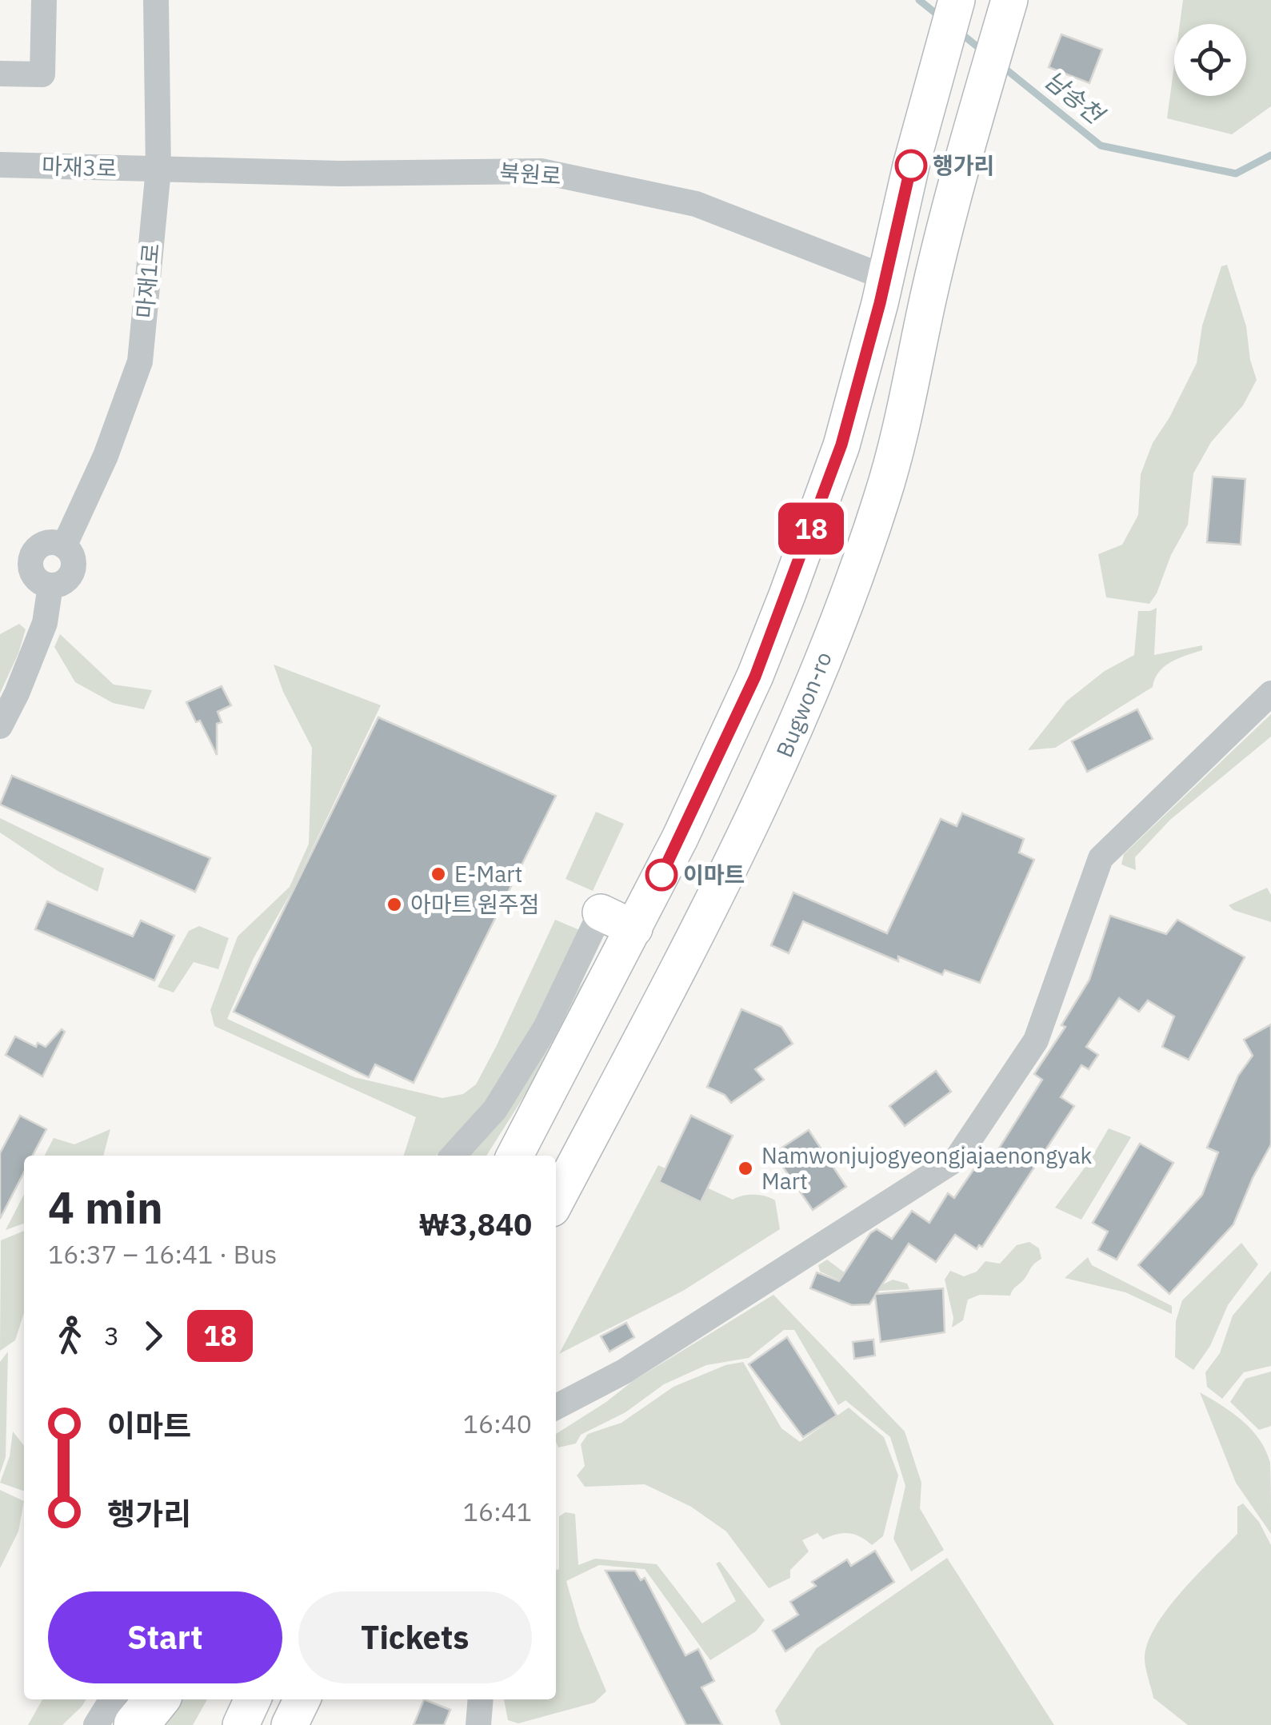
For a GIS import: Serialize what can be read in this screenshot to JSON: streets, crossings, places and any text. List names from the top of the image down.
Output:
{
  "streets": {
    "street": [
      "마재3로",
      "북원로",
      "마재1로",
      "Bugwon-ro"
    ]
  },
  "crossings": [
    ["마재3로", "북원로"],
    ["마재3로", "마재1로"],
    ["북원로", "마재1로"]
  ],
  "water": ["남송천"],
  "places": [
    "행가리",
    "E-Mart",
    "이마트",
    "아마트 원주점",
    "Namwonjujogyeongjajaenongyak Mart"
  ],
  "lines": ["bus line 18"],
  "page": {
    "on_map": "18",
    "heading": ["4 min", "16:37 – 16:41 · Bus", "₩3,840"],
    "legs": ["3", "18"],
    "list": [
      {
        "name": "이마트",
        "value": "16:40"
      },
      {
        "name": "행가리",
        "value": "16:41"
      }
    ],
    "buttons": ["Start", "Tickets"]
  }
}
